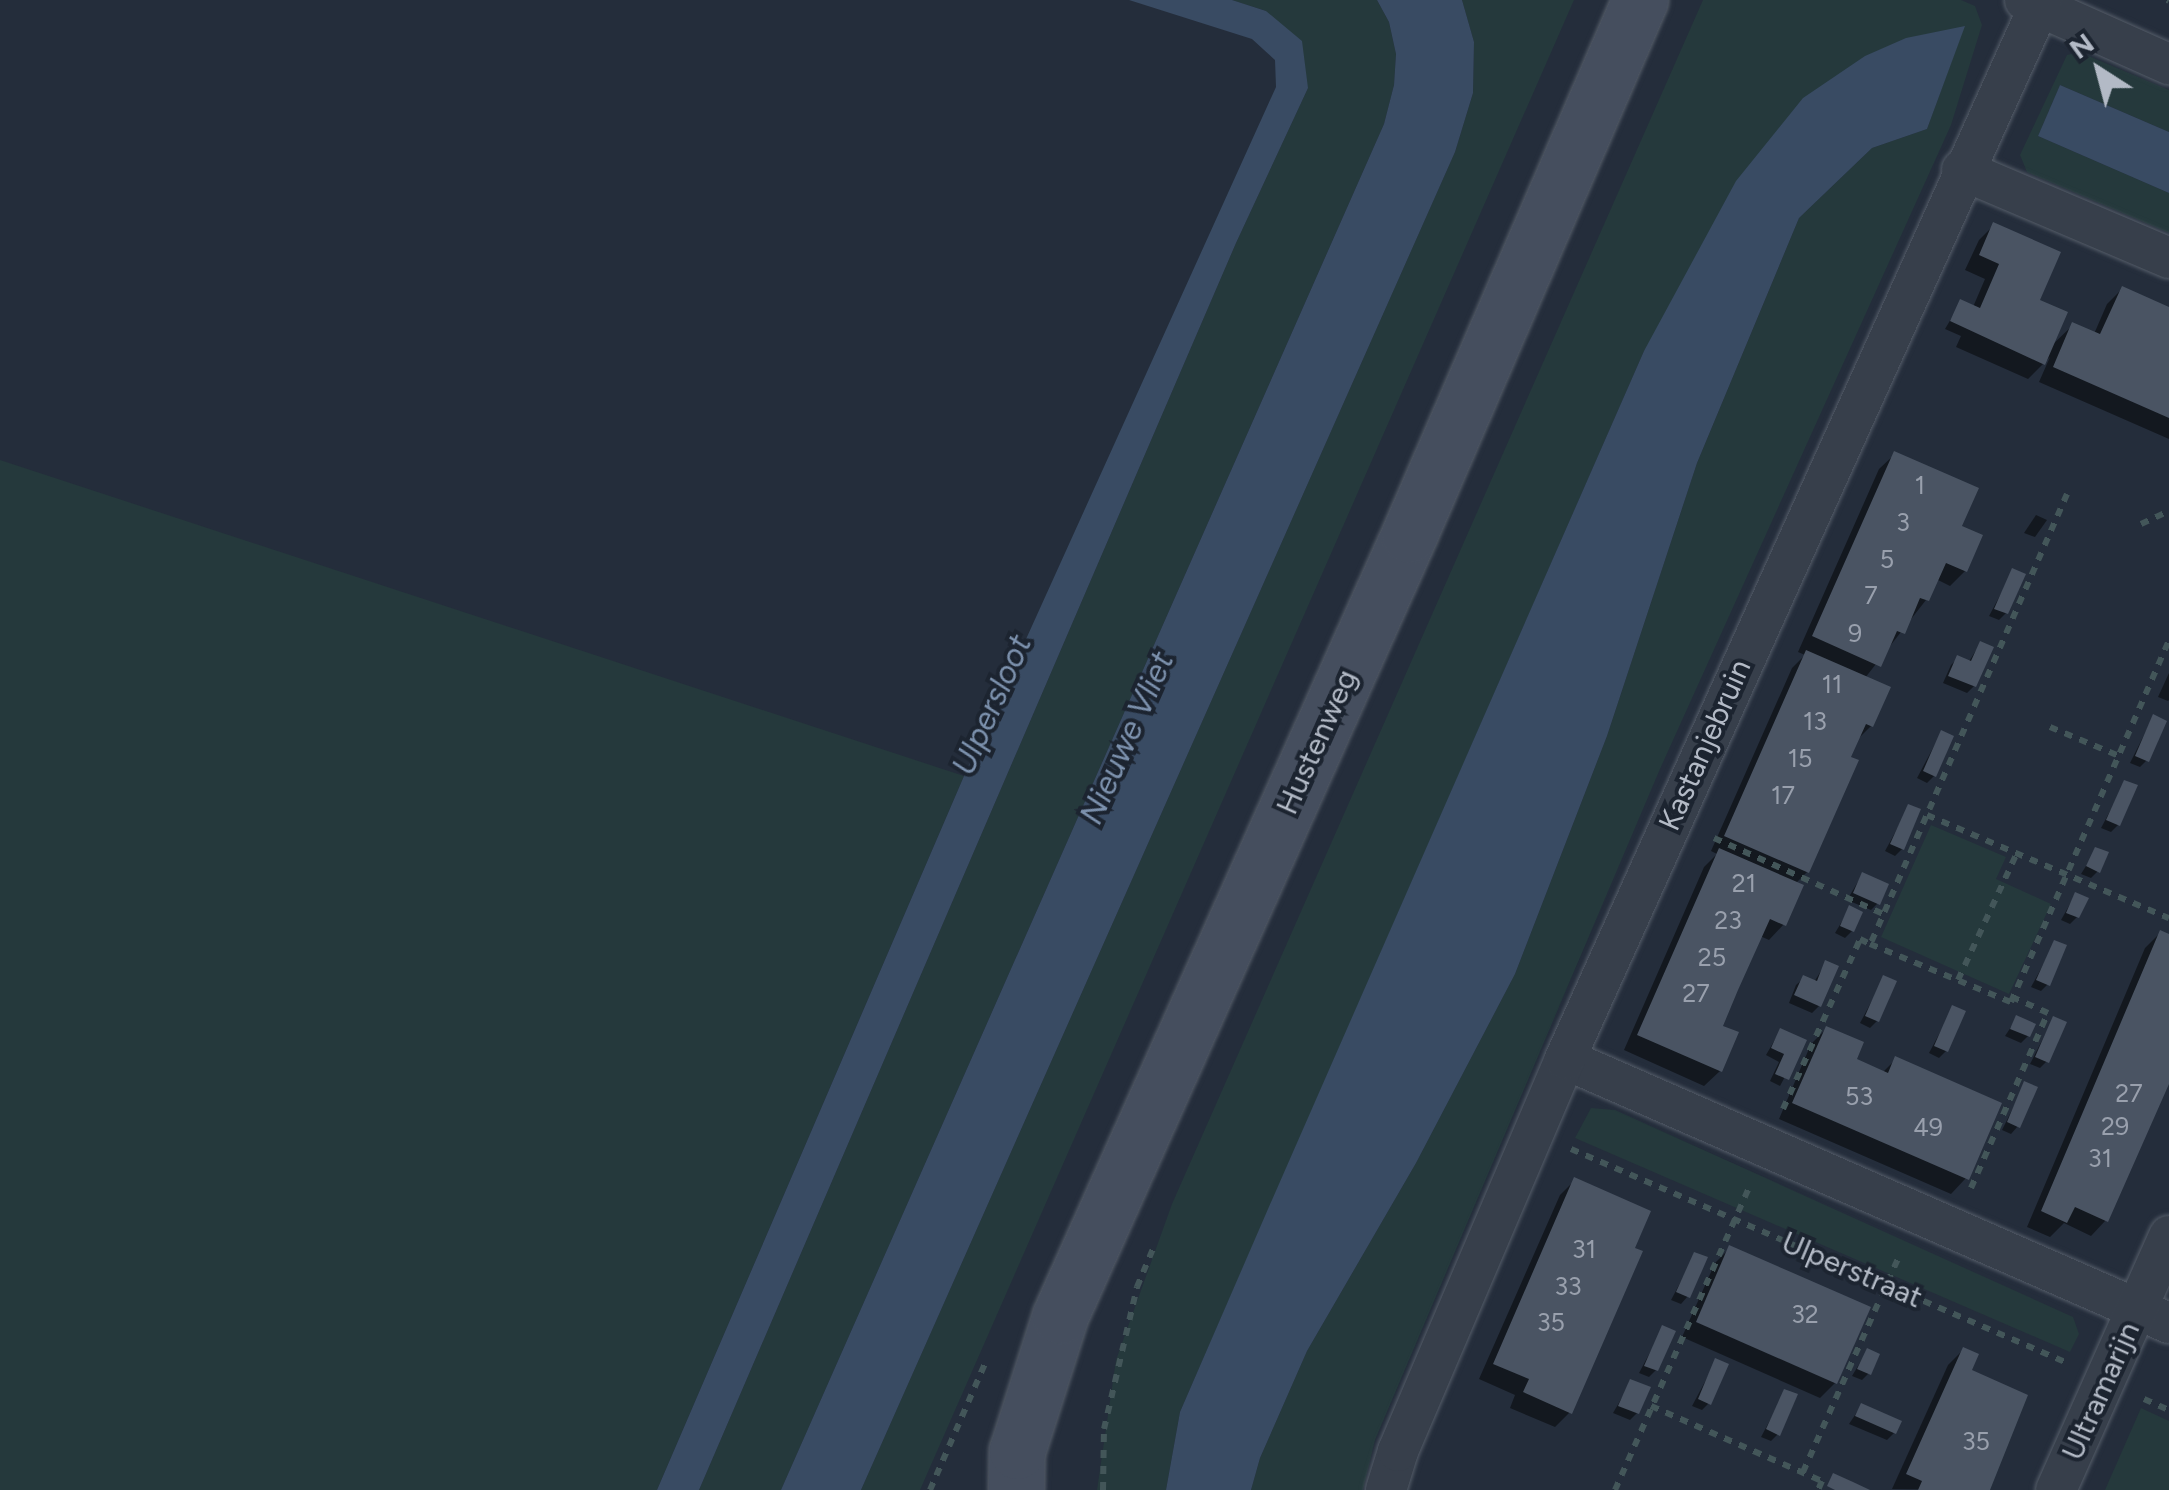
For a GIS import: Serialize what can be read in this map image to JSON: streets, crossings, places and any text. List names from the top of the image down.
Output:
{
  "streets": {
    "main road": ["Hustenweg"],
    "street": ["Kastanjebruin", "Ultramarijn"],
    "path": ["Ulperstraat"]
  },
  "crossings": [
    ["Kastanjebruin", "Ulperstraat"],
    ["Ulperstraat", "Ultramarijn"]
  ],
  "water": ["Ulpersloot", "Nieuwe Vliet"],
  "house_numbers": [
    "1",
    "3",
    "5",
    "7",
    "9",
    "11",
    "13",
    "15",
    "17",
    "21",
    "23",
    "25",
    "27",
    "27",
    "53",
    "29",
    "49",
    "31",
    "31",
    "33",
    "32",
    "35",
    "35"
  ],
  "north": "top left"
}
